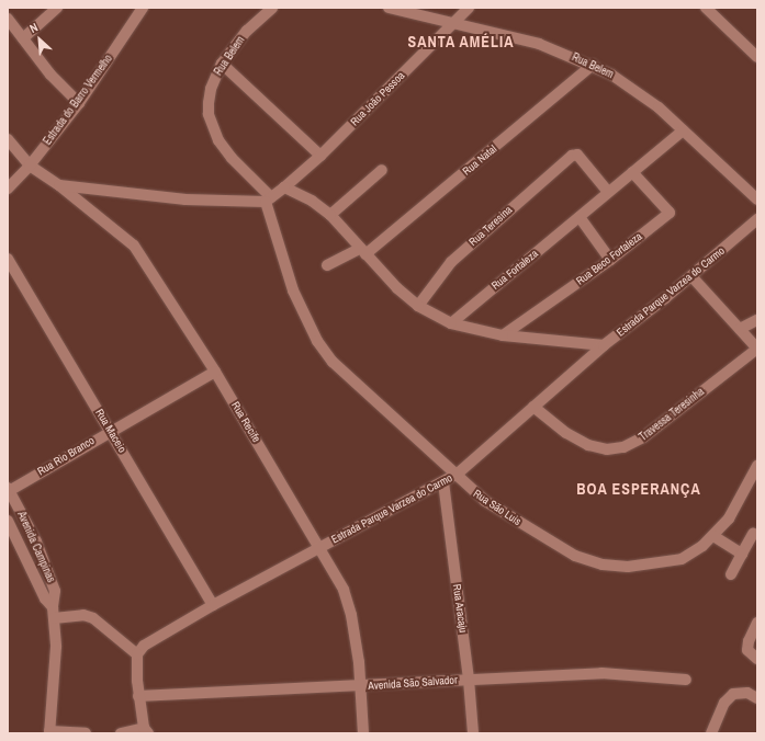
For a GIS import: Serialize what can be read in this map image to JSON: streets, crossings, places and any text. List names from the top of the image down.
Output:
{
  "streets": {
    "street": [
      "Rua Belem",
      "Rua João Pessoa",
      "Estrada do Barro Vermelho",
      "Rua Natal",
      "Rua Teresina",
      "Rua Beco Fortaleza",
      "Rua Fortaleza",
      "Estrada Parque Varzea do Carmo",
      "Travessa Teresinha",
      "Rua Recife",
      "Rua Maceio",
      "Rua Rio Branco",
      "Rua São Luis",
      "Avenida Campinas",
      "Rua Aracaju",
      "Avenida São Salvador"
    ]
  },
  "crossings": [
    ["Rua Belem", "Rua João Pessoa"],
    ["Rua Belem", "Rua Natal"],
    ["Rua Belem", "Rua Fortaleza"],
    ["Rua Belem", "Rua São Luis"],
    ["Estrada do Barro Vermelho", "Rua Recife"],
    ["Rua Teresina", "Rua Fortaleza"],
    ["Rua Beco Fortaleza", "Rua Fortaleza"],
    ["Estrada Parque Varzea do Carmo", "Travessa Teresinha"],
    ["Estrada Parque Varzea do Carmo", "Rua Recife"],
    ["Estrada Parque Varzea do Carmo", "Rua Maceio"],
    ["Estrada Parque Varzea do Carmo", "Rua São Luis"],
    ["Estrada Parque Varzea do Carmo", "Rua Aracaju"],
    ["Rua Recife", "Rua Rio Branco"],
    ["Rua Recife", "Avenida São Salvador"],
    ["Rua Maceio", "Rua Rio Branco"],
    ["Rua Rio Branco", "Avenida Campinas"],
    ["Rua Aracaju", "Avenida São Salvador"]
  ],
  "districts": ["SANTA AMÉLIA", "BOA ESPERANÇA"],
  "north": "top left"
}
